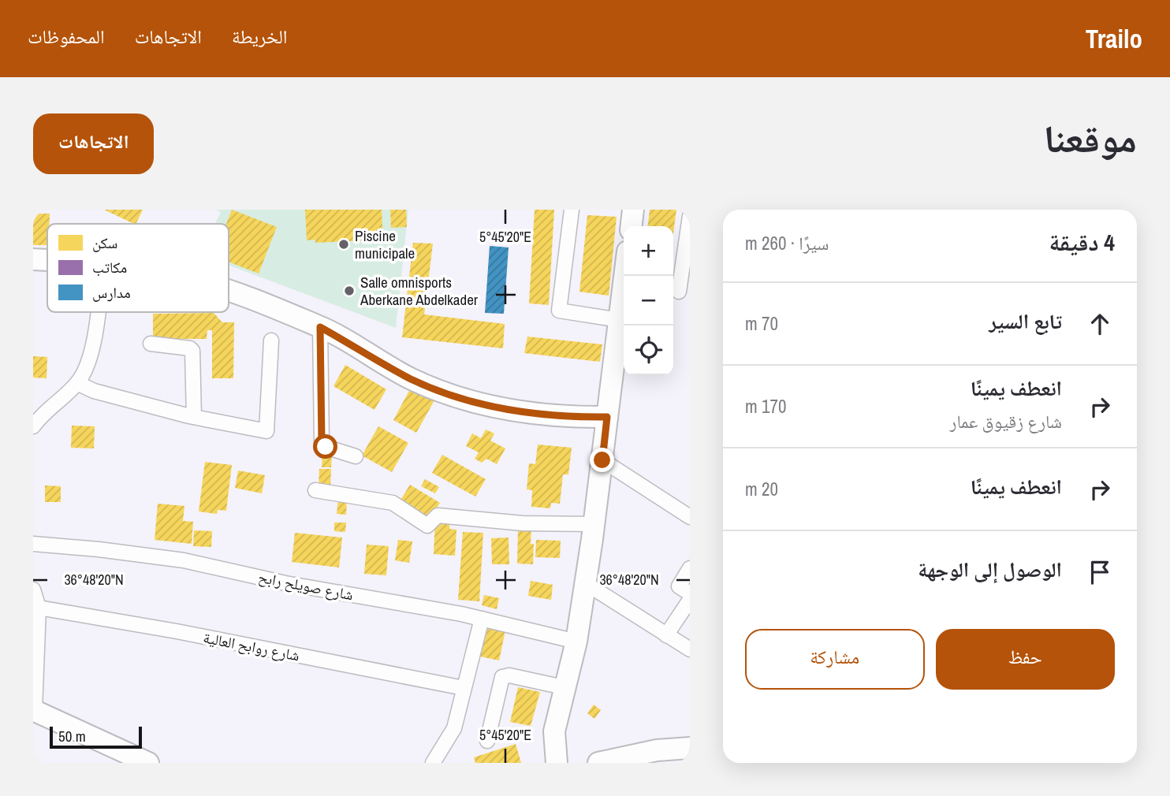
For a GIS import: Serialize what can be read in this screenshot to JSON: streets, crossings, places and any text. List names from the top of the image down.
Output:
{
  "streets": {
    "street": ["شارع صويلح رابح", "شارع روابح العالية"]
  },
  "places": ["Piscine municipale", "Salle omnisports Aberkane Abdelkader"],
  "legend": ["سكن", "مكاتب", "مدارس"],
  "scale_bar": "50 m",
  "page": {
    "header": "Trailo",
    "nav": ["الخريطة", "الاتجاهات", "المحفوظات"],
    "title": "موقعنا",
    "buttons": [
      "الاتجاهات",
      ["حفظ", "مشاركة"]
    ],
    "heading": ["4 دقيقة", "سيرًا · 260 m"],
    "map_buttons": ["+", "−"],
    "list": [
      ["تابع السير", "70 m"],
      ["انعطف يمينًا", "شارع زقيوق عمار", "170 m"],
      ["انعطف يمينًا", "20 m"],
      "الوصول إلى الوجهة"
    ],
    "scale": "50 m"
  },
  "coordinates": ["5°45'20\"E", "36°48'20\"N"]
}
